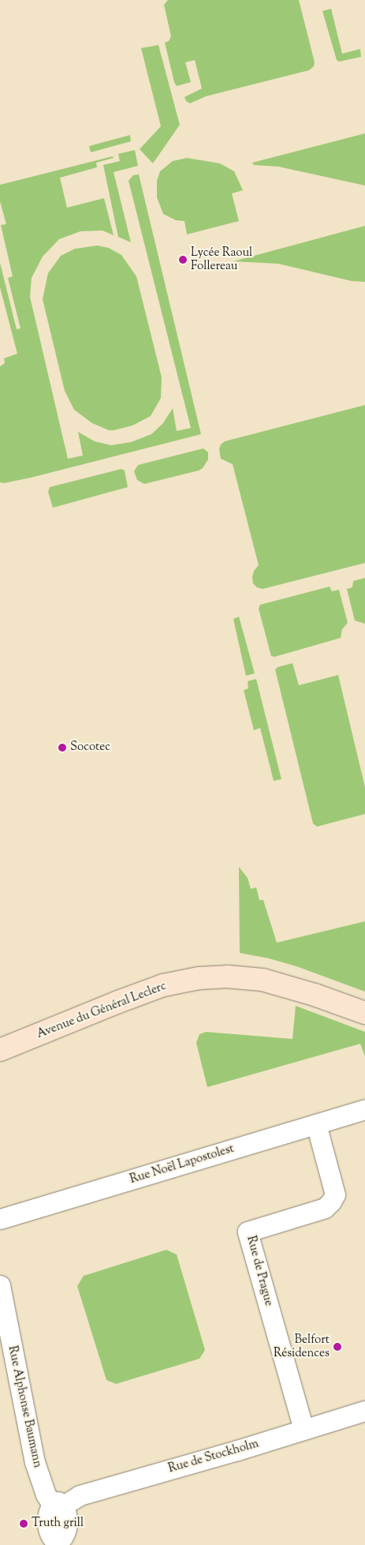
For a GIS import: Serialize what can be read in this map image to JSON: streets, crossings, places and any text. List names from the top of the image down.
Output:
{
  "streets": {
    "street": [
      "Avenue du Général Leclerc",
      "Rue Noël Lapostolest",
      "Rue de Prague",
      "Rue Alphonse Baumann",
      "Rue de Stockholm"
    ]
  },
  "crossings": [
    ["Rue Noël Lapostolest", "Rue de Prague"],
    ["Rue de Prague", "Rue de Stockholm"],
    ["Rue Alphonse Baumann", "Rue de Stockholm"]
  ],
  "places": [
    "Lycée Raoul Follereau",
    "Socotec",
    "Belfort Résidences",
    "Truth grill"
  ]
}
